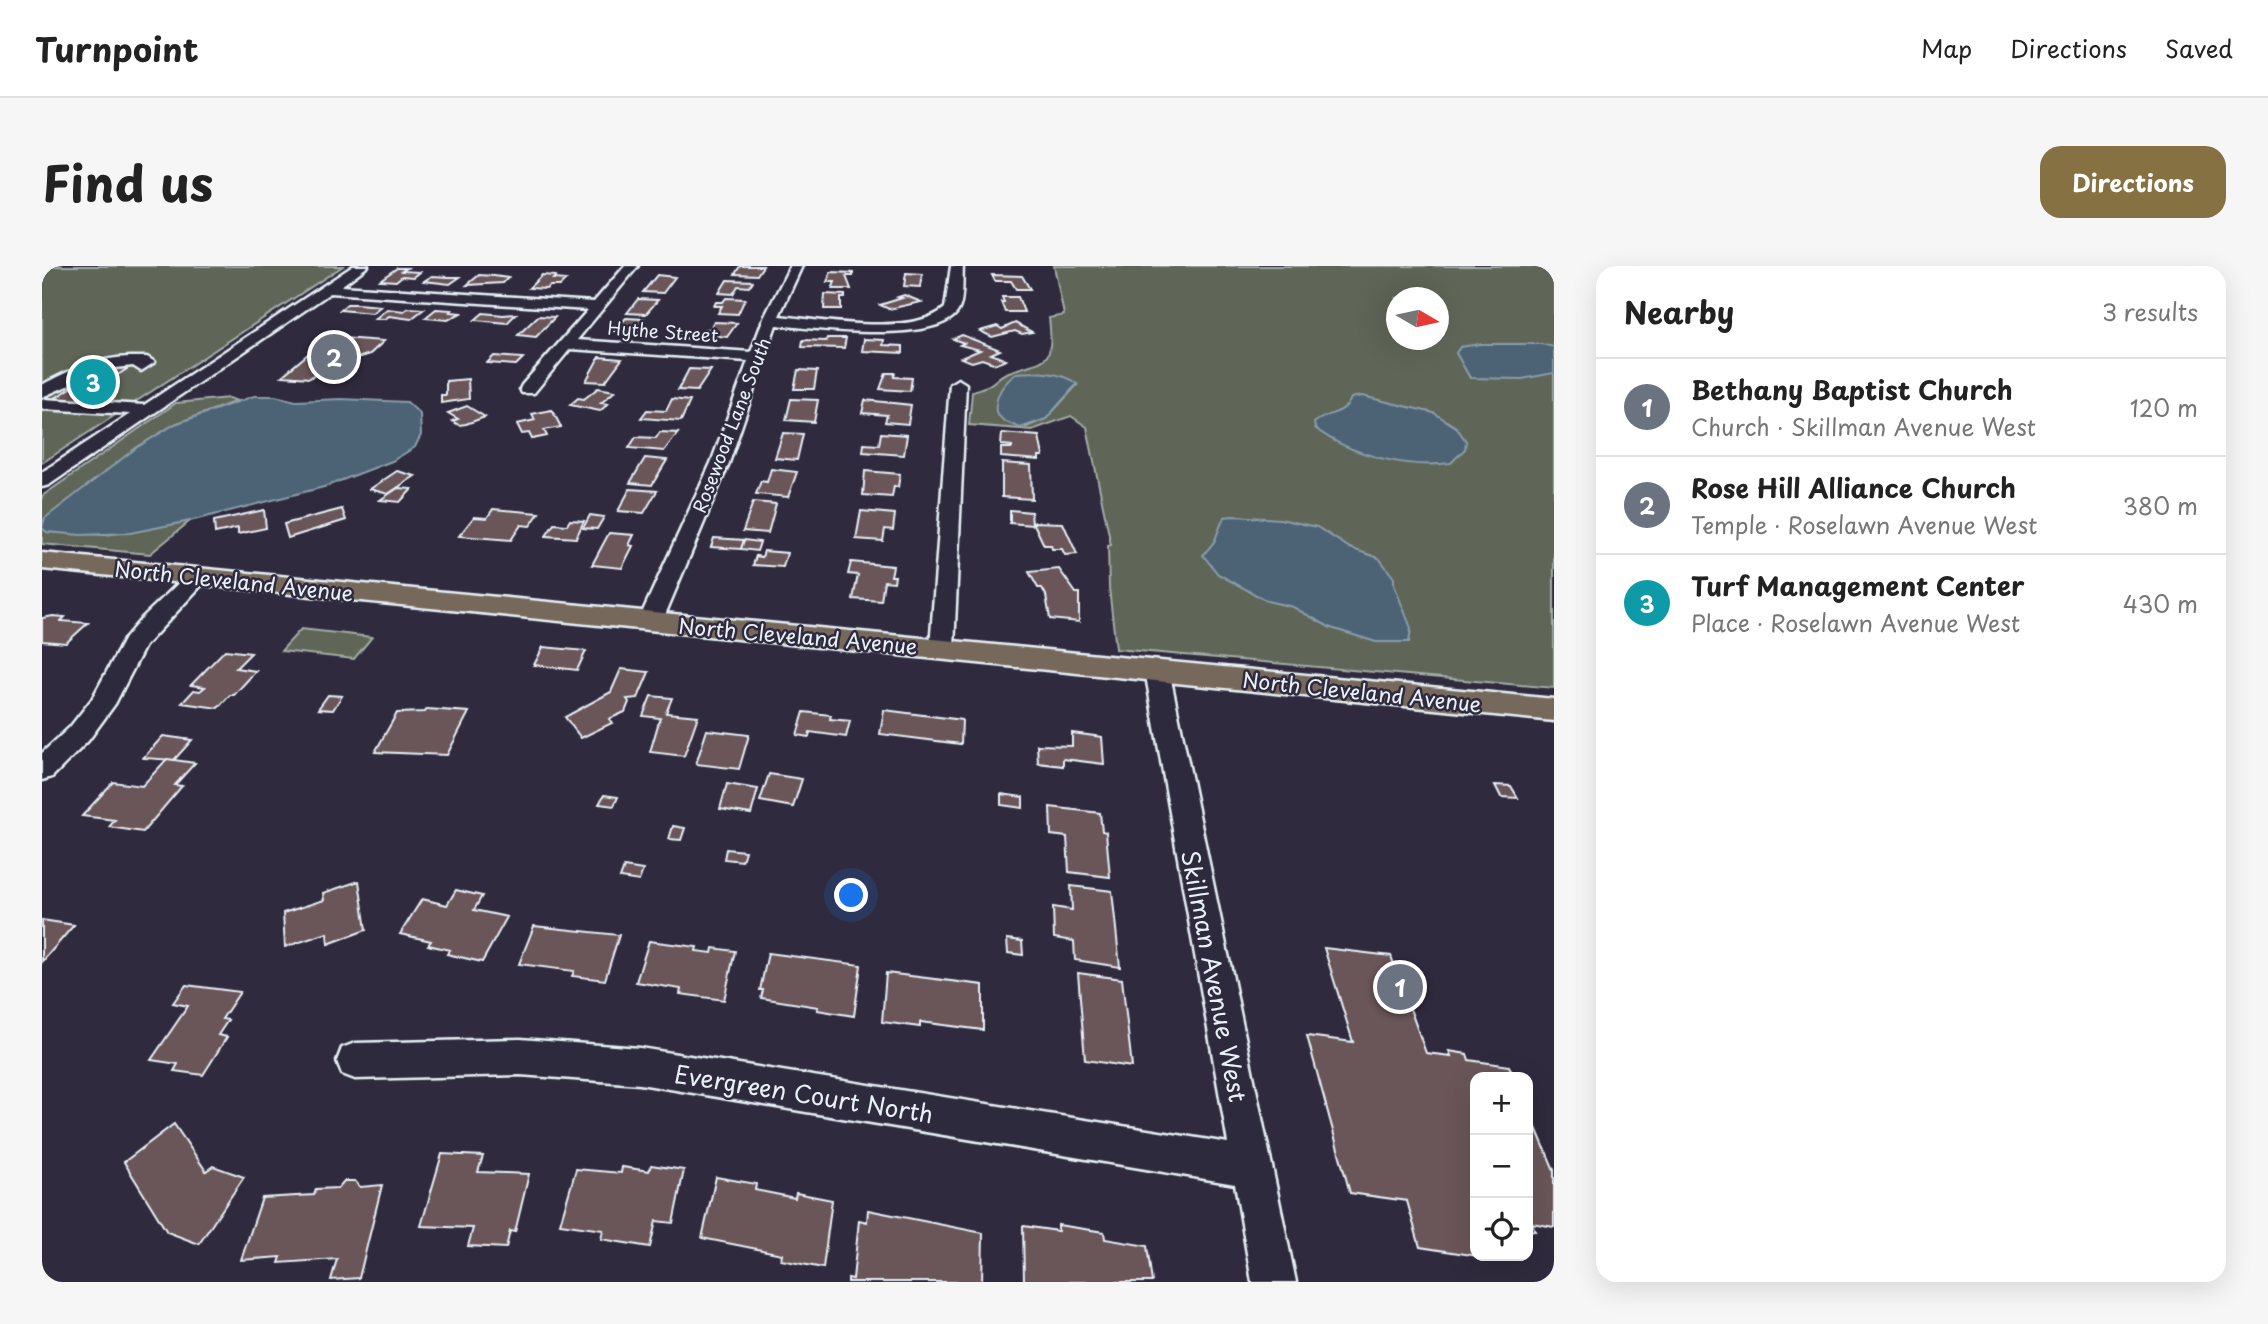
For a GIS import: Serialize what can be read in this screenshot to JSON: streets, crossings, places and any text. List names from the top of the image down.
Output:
{
  "streets": {
    "main road": ["North Cleveland Avenue"],
    "street": [
      "Hythe Street",
      "Rosewood Lane South",
      "Skillman Avenue West",
      "Evergreen Court North"
    ]
  },
  "crossings": [
    ["Hythe Street", "Rosewood Lane South"],
    ["Rosewood Lane South", "North Cleveland Avenue"],
    ["North Cleveland Avenue", "Skillman Avenue West"],
    ["Skillman Avenue West", "Evergreen Court North"]
  ],
  "north": "right",
  "page": {
    "header": "Turnpoint",
    "nav": ["Map", "Directions", "Saved"],
    "title": "Find us",
    "buttons": "Directions",
    "heading": ["Nearby", "3 results"],
    "pins": ["2", "3", "1"],
    "list": [
      {
        "mark": "1",
        "name": "Bethany Baptist Church",
        "note": "Church · Skillman Avenue West",
        "value": "120 m"
      },
      {
        "mark": "2",
        "name": "Rose Hill Alliance Church",
        "note": "Temple · Roselawn Avenue West",
        "value": "380 m"
      },
      {
        "mark": "3",
        "name": "Turf Management Center",
        "note": "Place · Roselawn Avenue West",
        "value": "430 m"
      }
    ],
    "map_buttons": ["+", "−"]
  }
}
